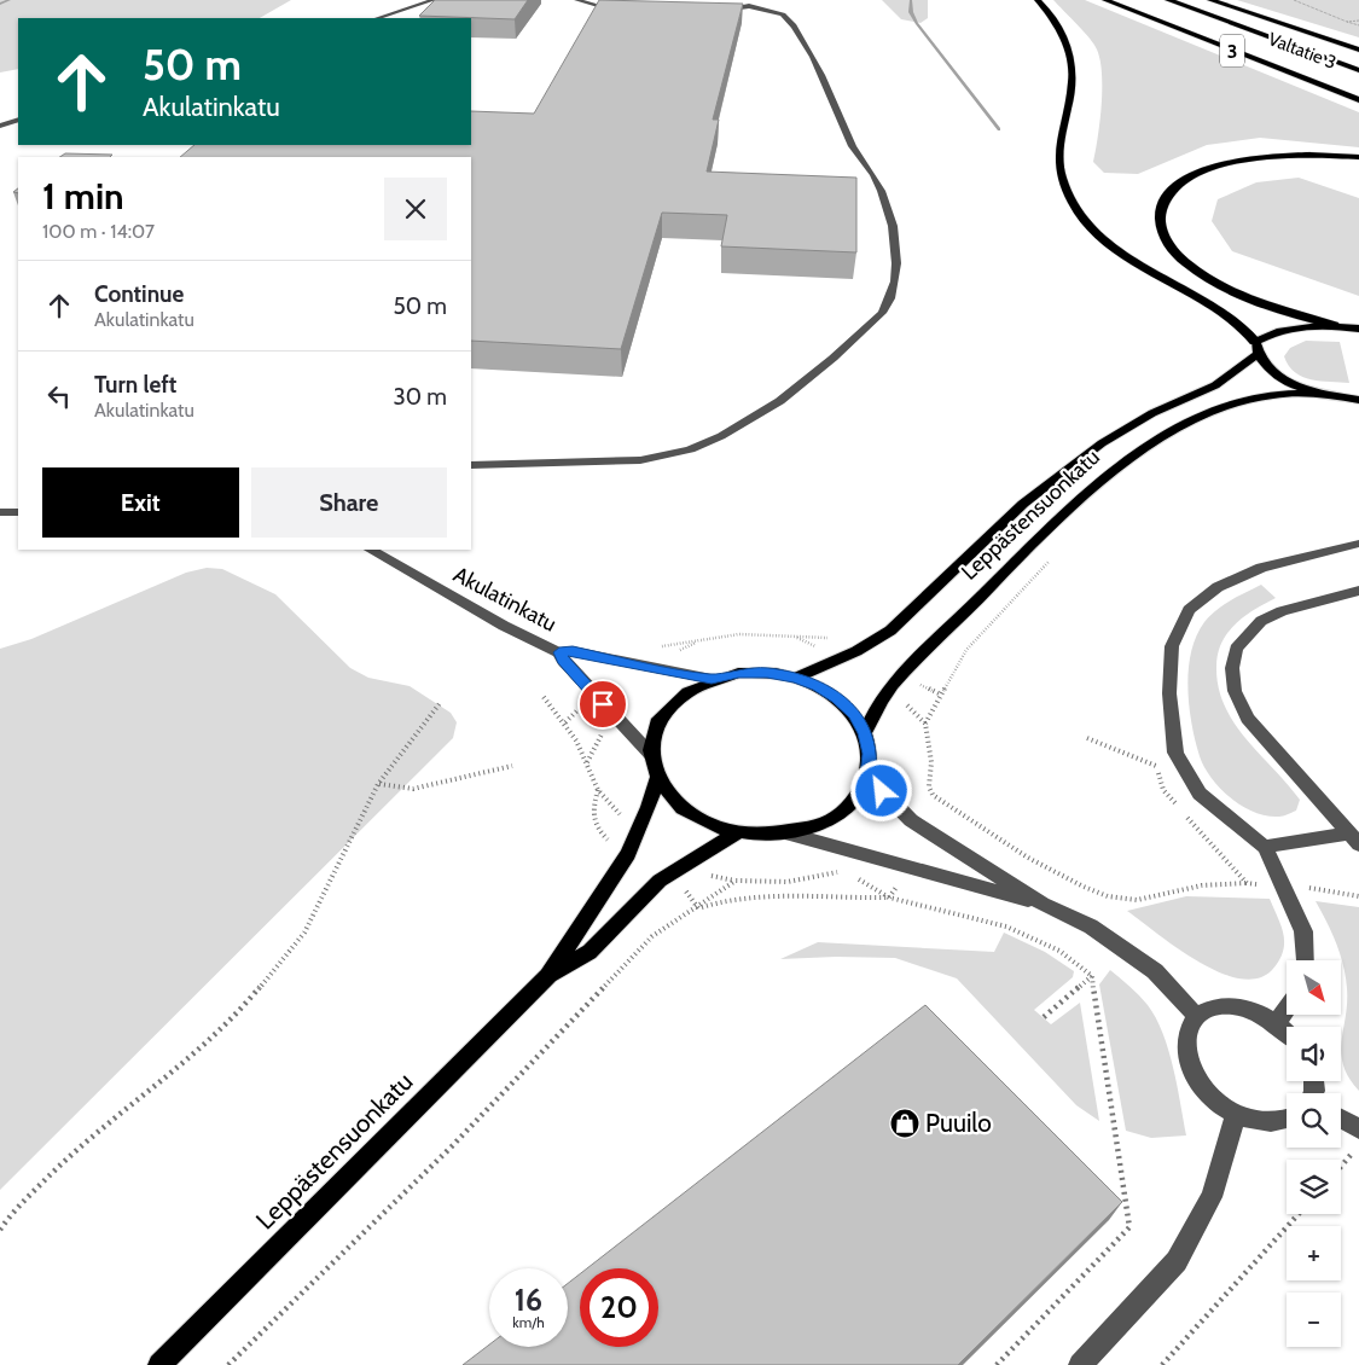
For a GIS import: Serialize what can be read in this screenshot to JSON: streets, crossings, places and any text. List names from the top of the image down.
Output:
{
  "streets": {
    "highway": ["3", "Valtatie 3"],
    "main road": ["Leppästensuonkatu"],
    "street": ["Akulatinkatu"]
  },
  "crossings": [
    ["Leppästensuonkatu", "Akulatinkatu"]
  ],
  "places": {
    "shop": ["Puuilo"]
  },
  "north": "bottom right",
  "page": {
    "turn": ["50 m", "Akulatinkatu"],
    "heading": ["1 min", "100 m · 14:07"],
    "list": [
      {
        "name": "Continue",
        "note": "Akulatinkatu",
        "value": "50 m"
      },
      {
        "name": "Turn left",
        "note": "Akulatinkatu",
        "value": "30 m"
      }
    ],
    "buttons": ["Exit", "Share"],
    "map_buttons": ["+", "−"],
    "speed": "16 km/h",
    "limit": "20"
  }
}
